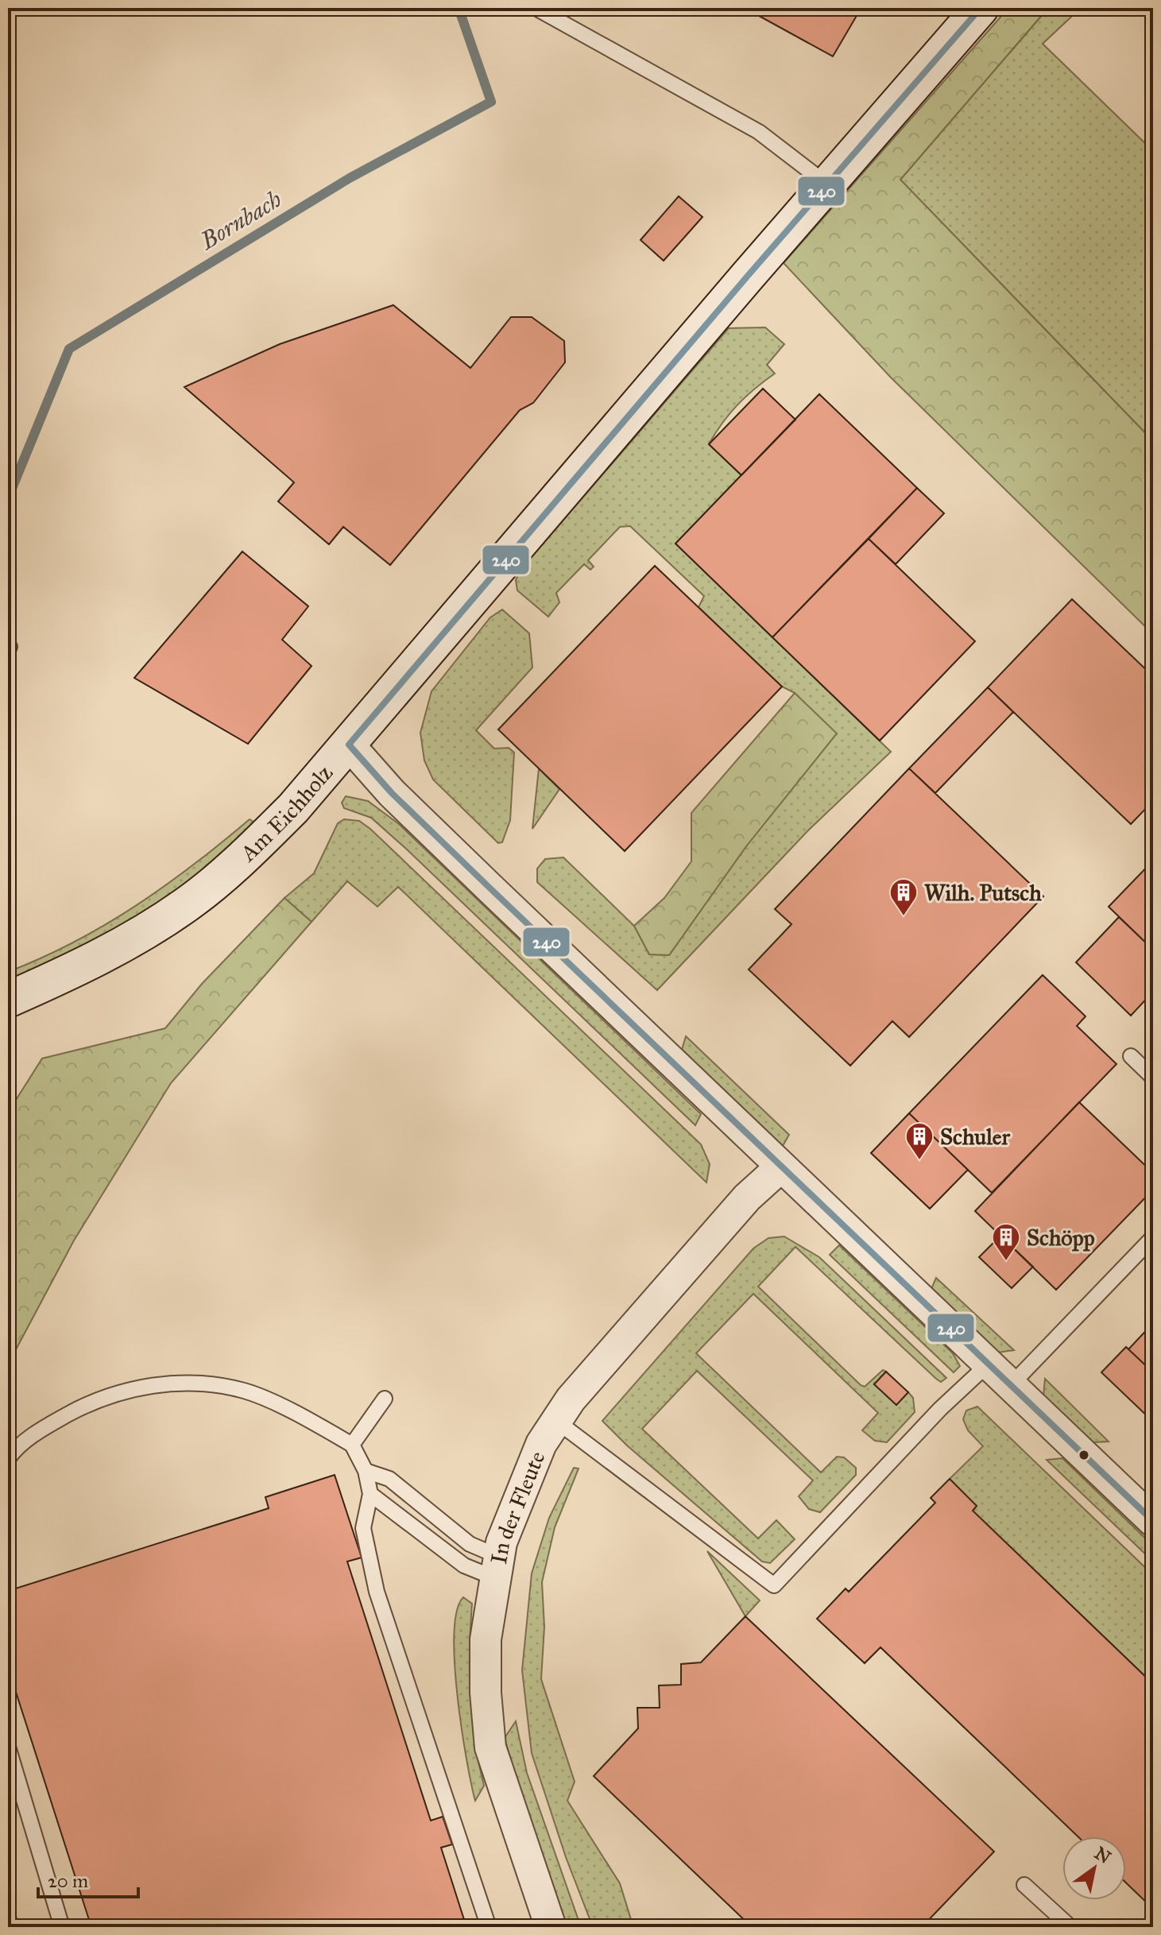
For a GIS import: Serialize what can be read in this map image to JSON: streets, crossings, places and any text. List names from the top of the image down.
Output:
{
  "streets": {
    "main road": ["Am Eichholz"],
    "street": ["In der Fleute"]
  },
  "water": ["Bornbach"],
  "places": {
    "building": ["Wilh. Putsch", "Schuler", "Schöpp"]
  },
  "lines": ["transit line 240"],
  "scale_bar": "20 m",
  "north": "top right"
}
